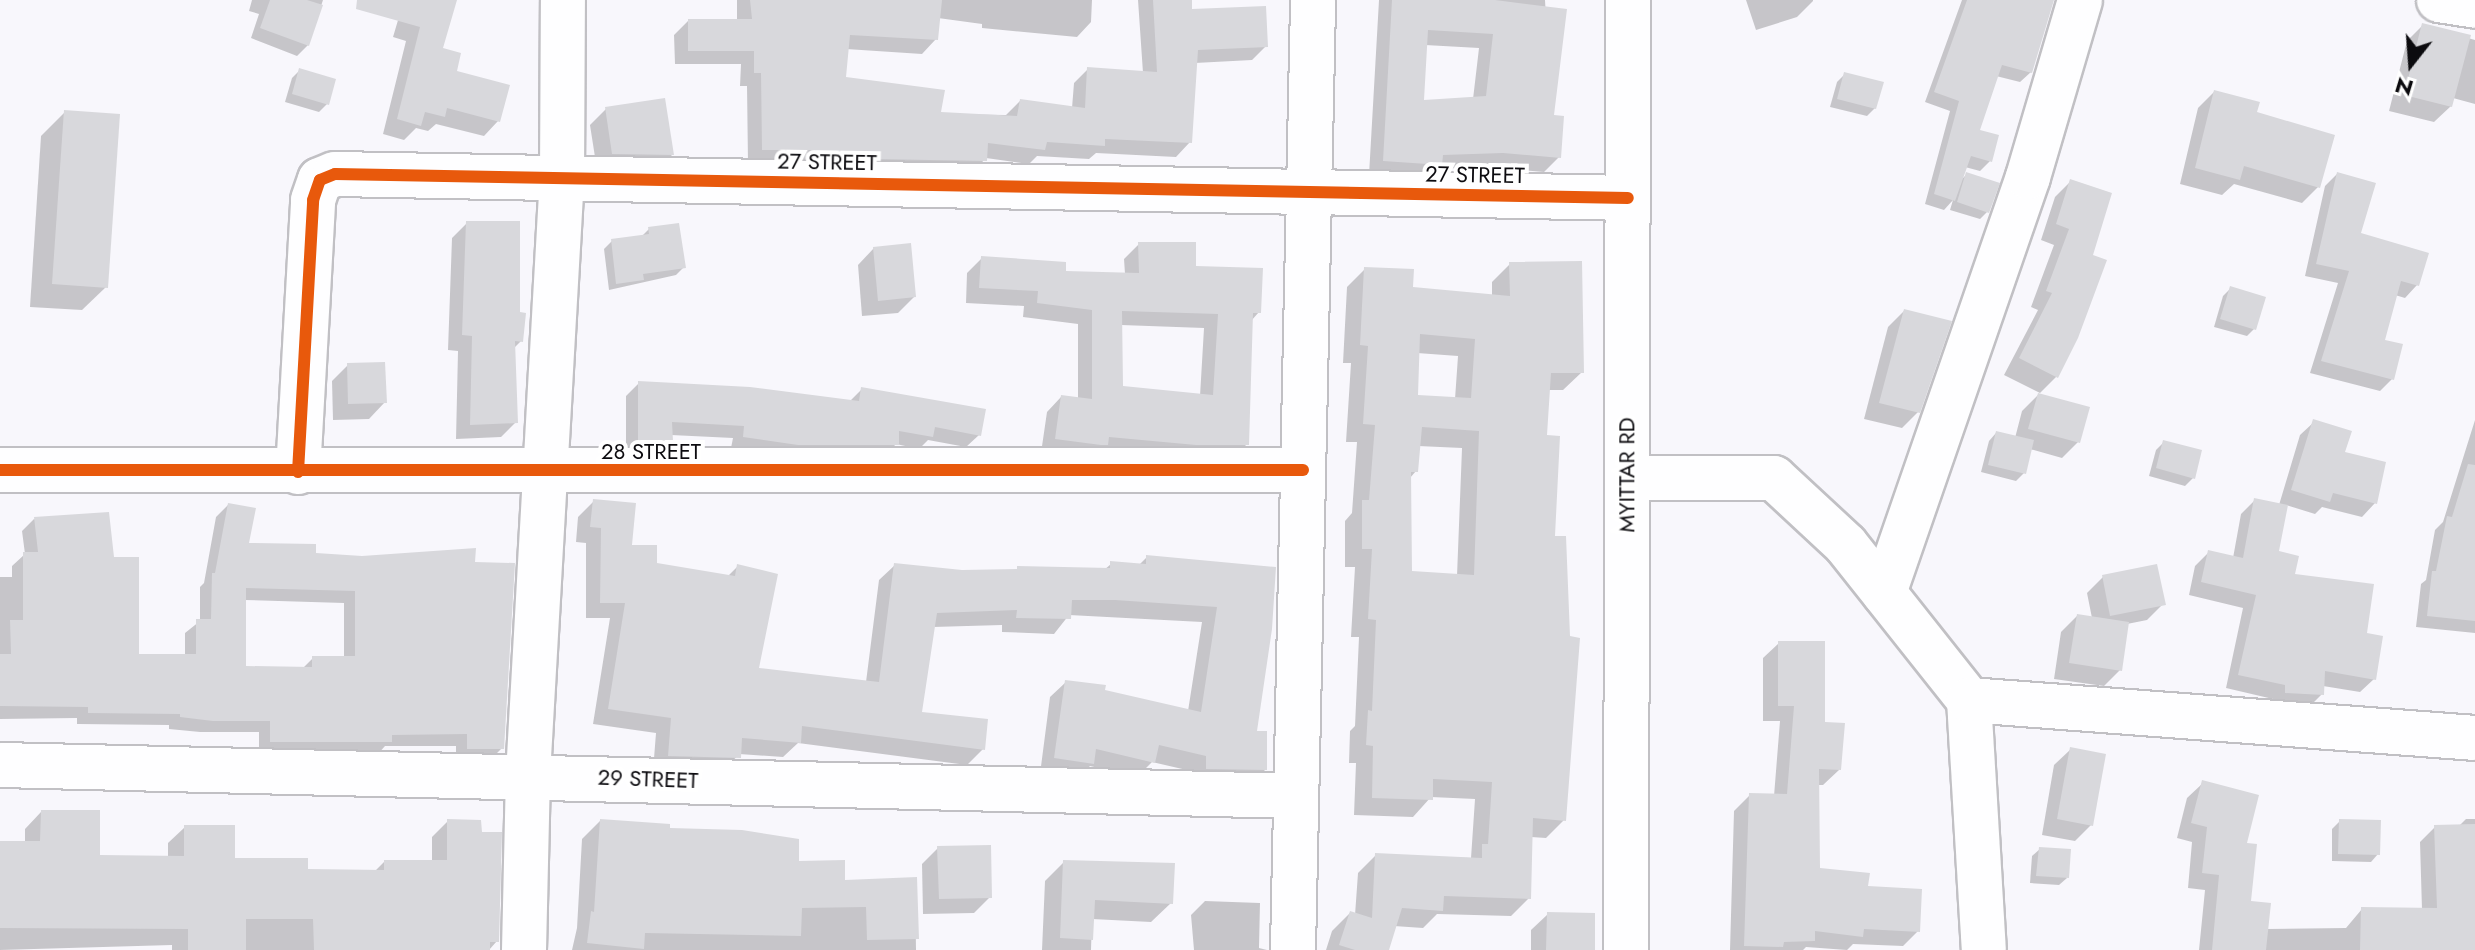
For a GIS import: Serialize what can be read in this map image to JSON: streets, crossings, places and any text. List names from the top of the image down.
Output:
{
  "streets": {
    "street": [
      "27 STREET",
      "28 STREET",
      "MYITTAR RD",
      "29 STREET"
    ]
  },
  "crossings": [
    ["27 STREET", "28 STREET"],
    ["27 STREET", "MYITTAR RD"]
  ],
  "north": "bottom"
}
